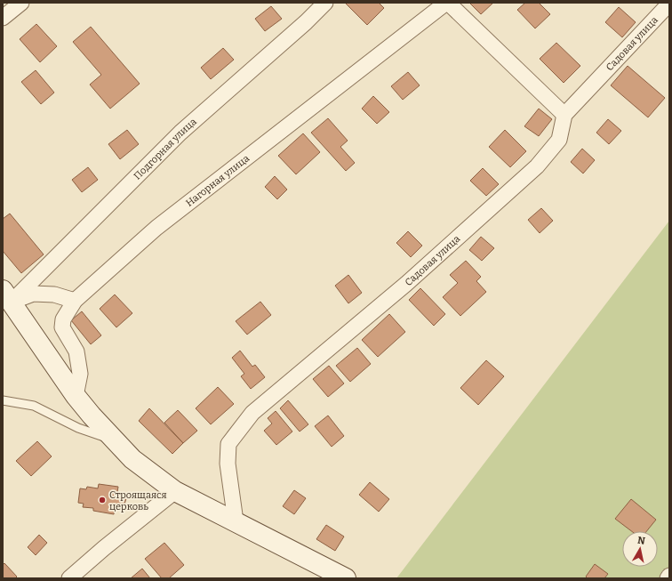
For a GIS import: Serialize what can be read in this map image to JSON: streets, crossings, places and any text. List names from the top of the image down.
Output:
{
  "streets": {
    "street": ["Садовая улица", "Подгорная улица", "Нагорная улица"]
  },
  "places": ["Строящаяся церковь"],
  "north": "top"
}
